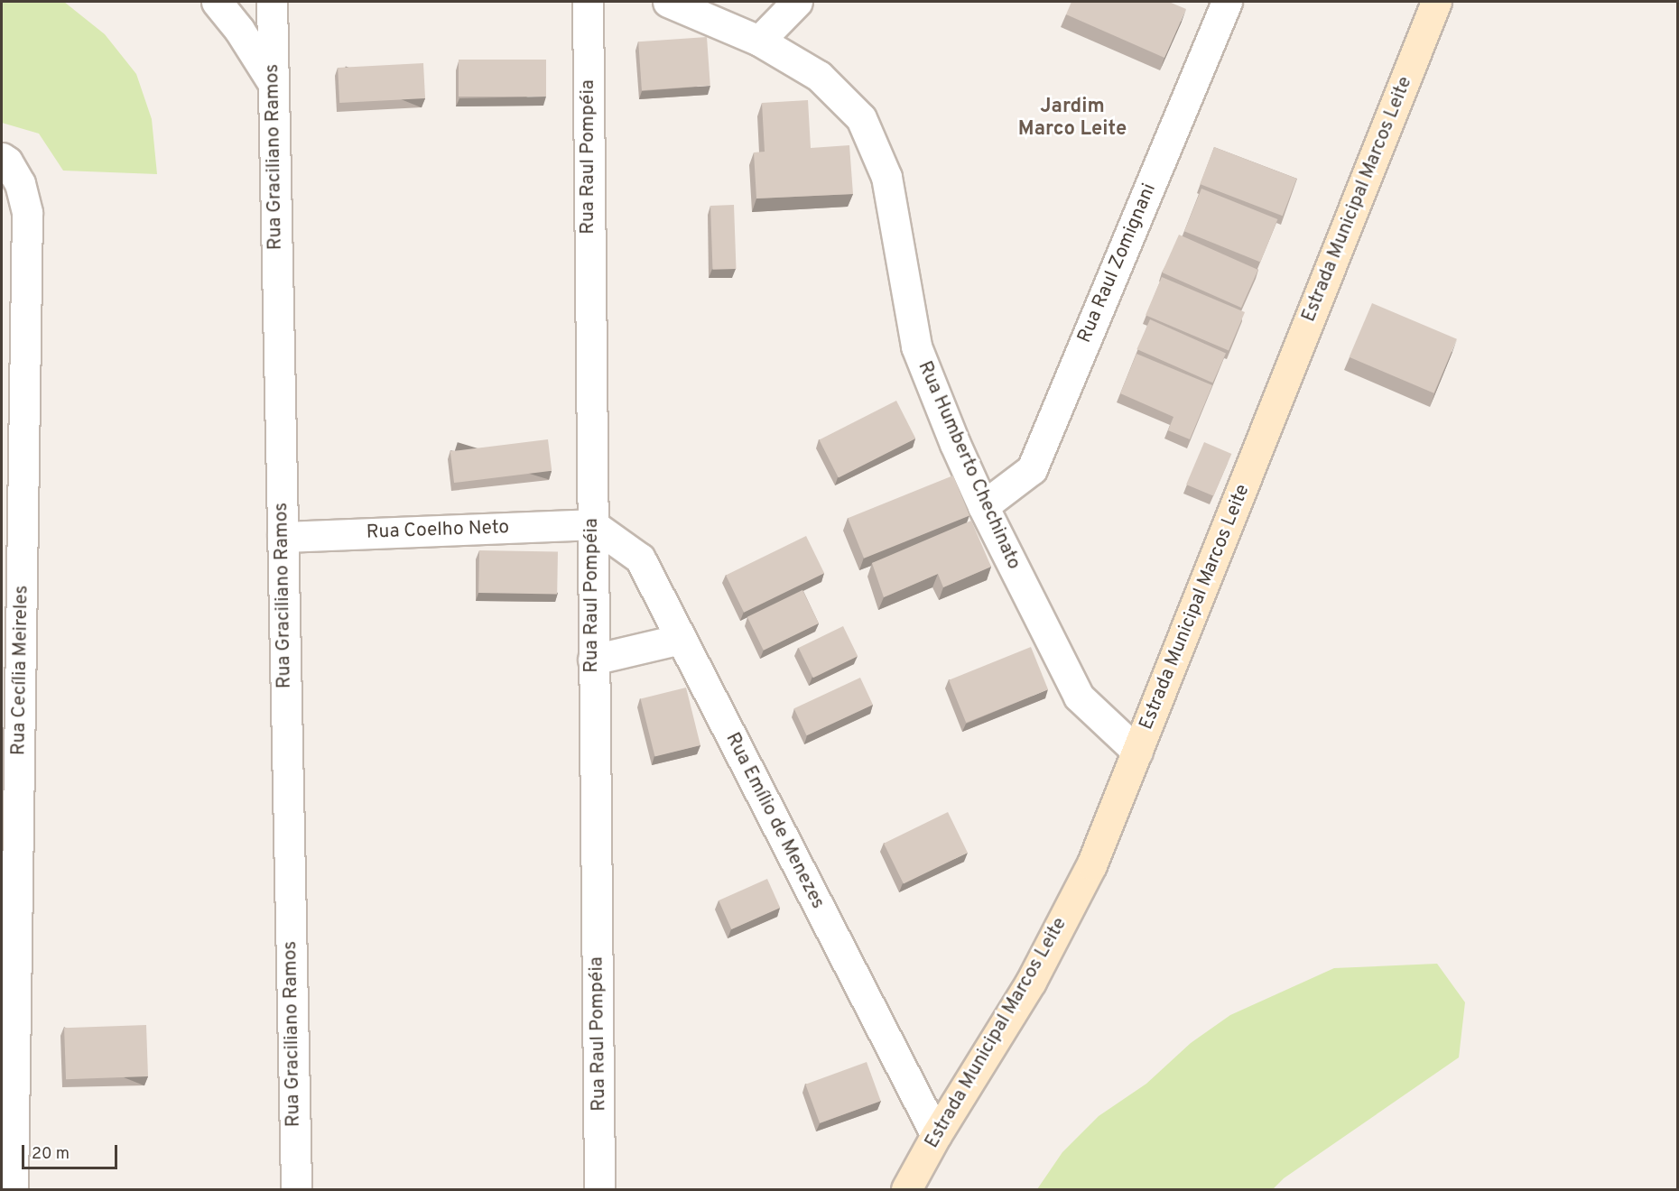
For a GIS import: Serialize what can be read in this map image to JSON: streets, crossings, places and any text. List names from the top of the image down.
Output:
{
  "streets": {
    "street": [
      "Rua Graciliano Ramos",
      "Rua Raul Pompéia",
      "Estrada Municipal Marcos Leite",
      "Rua Raul Zomignani",
      "Rua Humberto Chechinato",
      "Rua Coelho Neto",
      "Rua Cecília Meireles",
      "Rua Emílio de Menezes"
    ]
  },
  "crossings": [
    ["Rua Graciliano Ramos", "Rua Coelho Neto"],
    ["Rua Raul Pompéia", "Rua Coelho Neto"],
    ["Rua Raul Pompéia", "Rua Emílio de Menezes"],
    ["Estrada Municipal Marcos Leite", "Rua Humberto Chechinato"],
    ["Estrada Municipal Marcos Leite", "Rua Emílio de Menezes"],
    ["Rua Raul Zomignani", "Rua Humberto Chechinato"],
    ["Rua Coelho Neto", "Rua Emílio de Menezes"]
  ],
  "districts": ["Jardim Marco Leite"],
  "scale_bar": "20 m"
}
